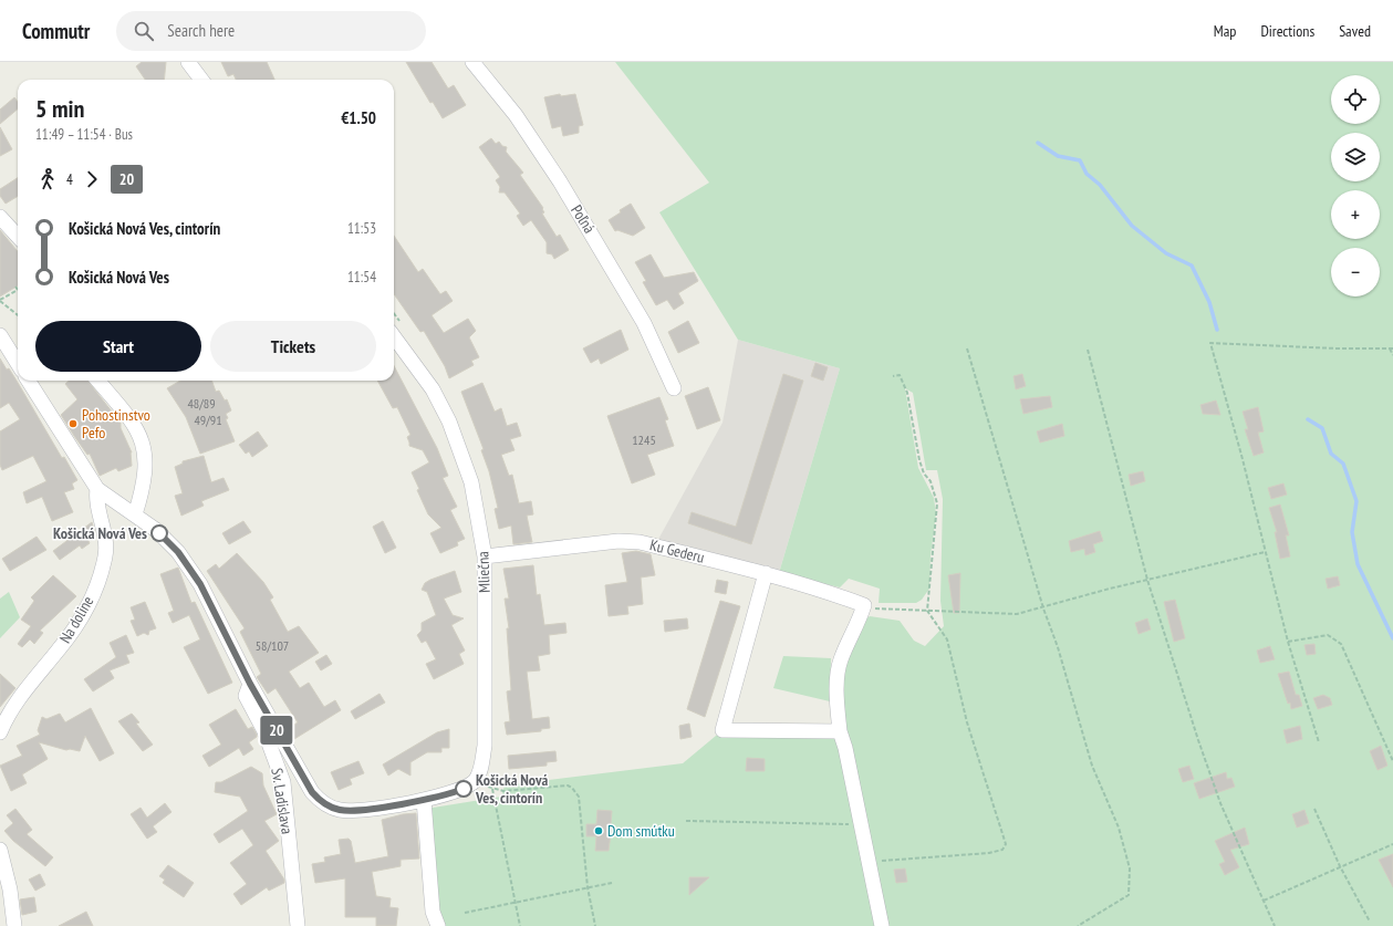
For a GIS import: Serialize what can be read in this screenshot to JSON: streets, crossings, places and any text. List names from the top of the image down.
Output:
{
  "streets": {
    "street": [
      "Poľná",
      "Ku Gederu",
      "Mliečna",
      "Na doline",
      "Sv. Ladislava"
    ]
  },
  "crossings": [
    ["Ku Gederu", "Mliečna"],
    ["Mliečna", "Sv. Ladislava"],
    ["Na doline", "Sv. Ladislava"]
  ],
  "places": [
    "Pohostinstvo Pefo",
    "Košická Nová Ves",
    "Košická Nová Ves, cintorín",
    "Dom smútku"
  ],
  "lines": ["bus line 20"],
  "house_numbers": [
    "48/89",
    "49/91",
    "1245",
    "58/107"
  ],
  "page": {
    "header": "Commutr",
    "search": "Search here",
    "nav": ["Map", "Directions", "Saved"],
    "on_map": "20",
    "map_buttons": ["+", "−"],
    "heading": ["5 min", "11:49 – 11:54 · Bus", "€1.50"],
    "legs": ["4", "20"],
    "list": [
      {
        "name": "Košická Nová Ves, cintorín",
        "value": "11:53"
      },
      {
        "name": "Košická Nová Ves",
        "value": "11:54"
      }
    ],
    "buttons": ["Start", "Tickets"]
  }
}
